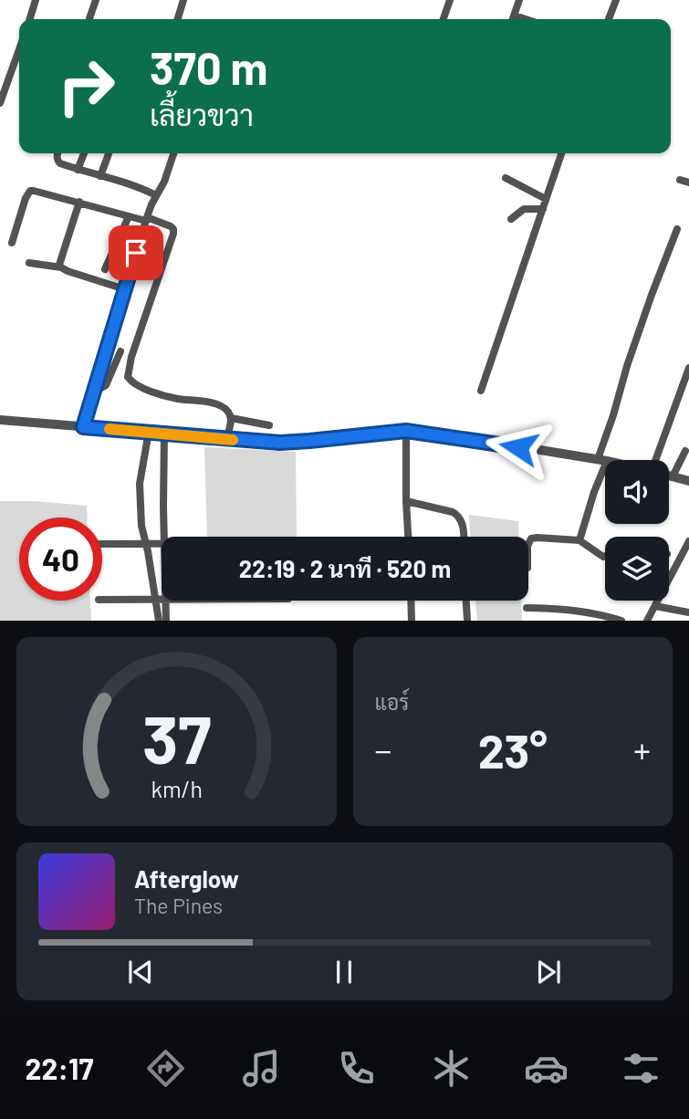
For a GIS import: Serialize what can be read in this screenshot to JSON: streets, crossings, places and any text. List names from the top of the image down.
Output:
{
  "page": {
    "turn": ["370 m", "เลี้ยวขวา"],
    "limit": "40",
    "trip": "22:19 · 2 นาที · 520 m",
    "tile": "แอร์",
    "heat": ["−", "23°", "+"],
    "song": ["Afterglow", "The Pines"],
    "tabs": "22:17",
    "gauge": ["37", "km/h"]
  }
}
